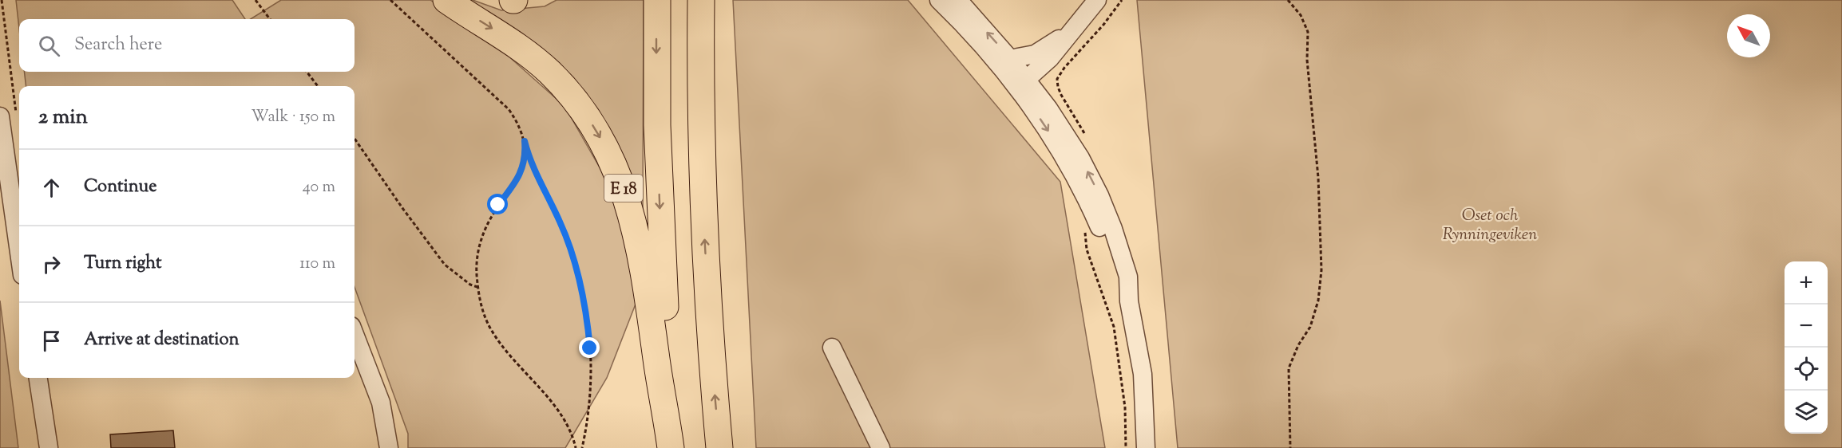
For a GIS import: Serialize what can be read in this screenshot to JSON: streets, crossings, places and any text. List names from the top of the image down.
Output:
{
  "streets": {
    "highway": ["E 18"]
  },
  "parks": ["Oset och Rynningeviken"],
  "north": "top left",
  "page": {
    "search": "Search here",
    "heading": ["2 min", "Walk · 150 m"],
    "list": [
      ["Continue", "40 m"],
      ["Turn right", "110 m"],
      "Arrive at destination"
    ],
    "map_buttons": ["+", "−"]
  }
}
